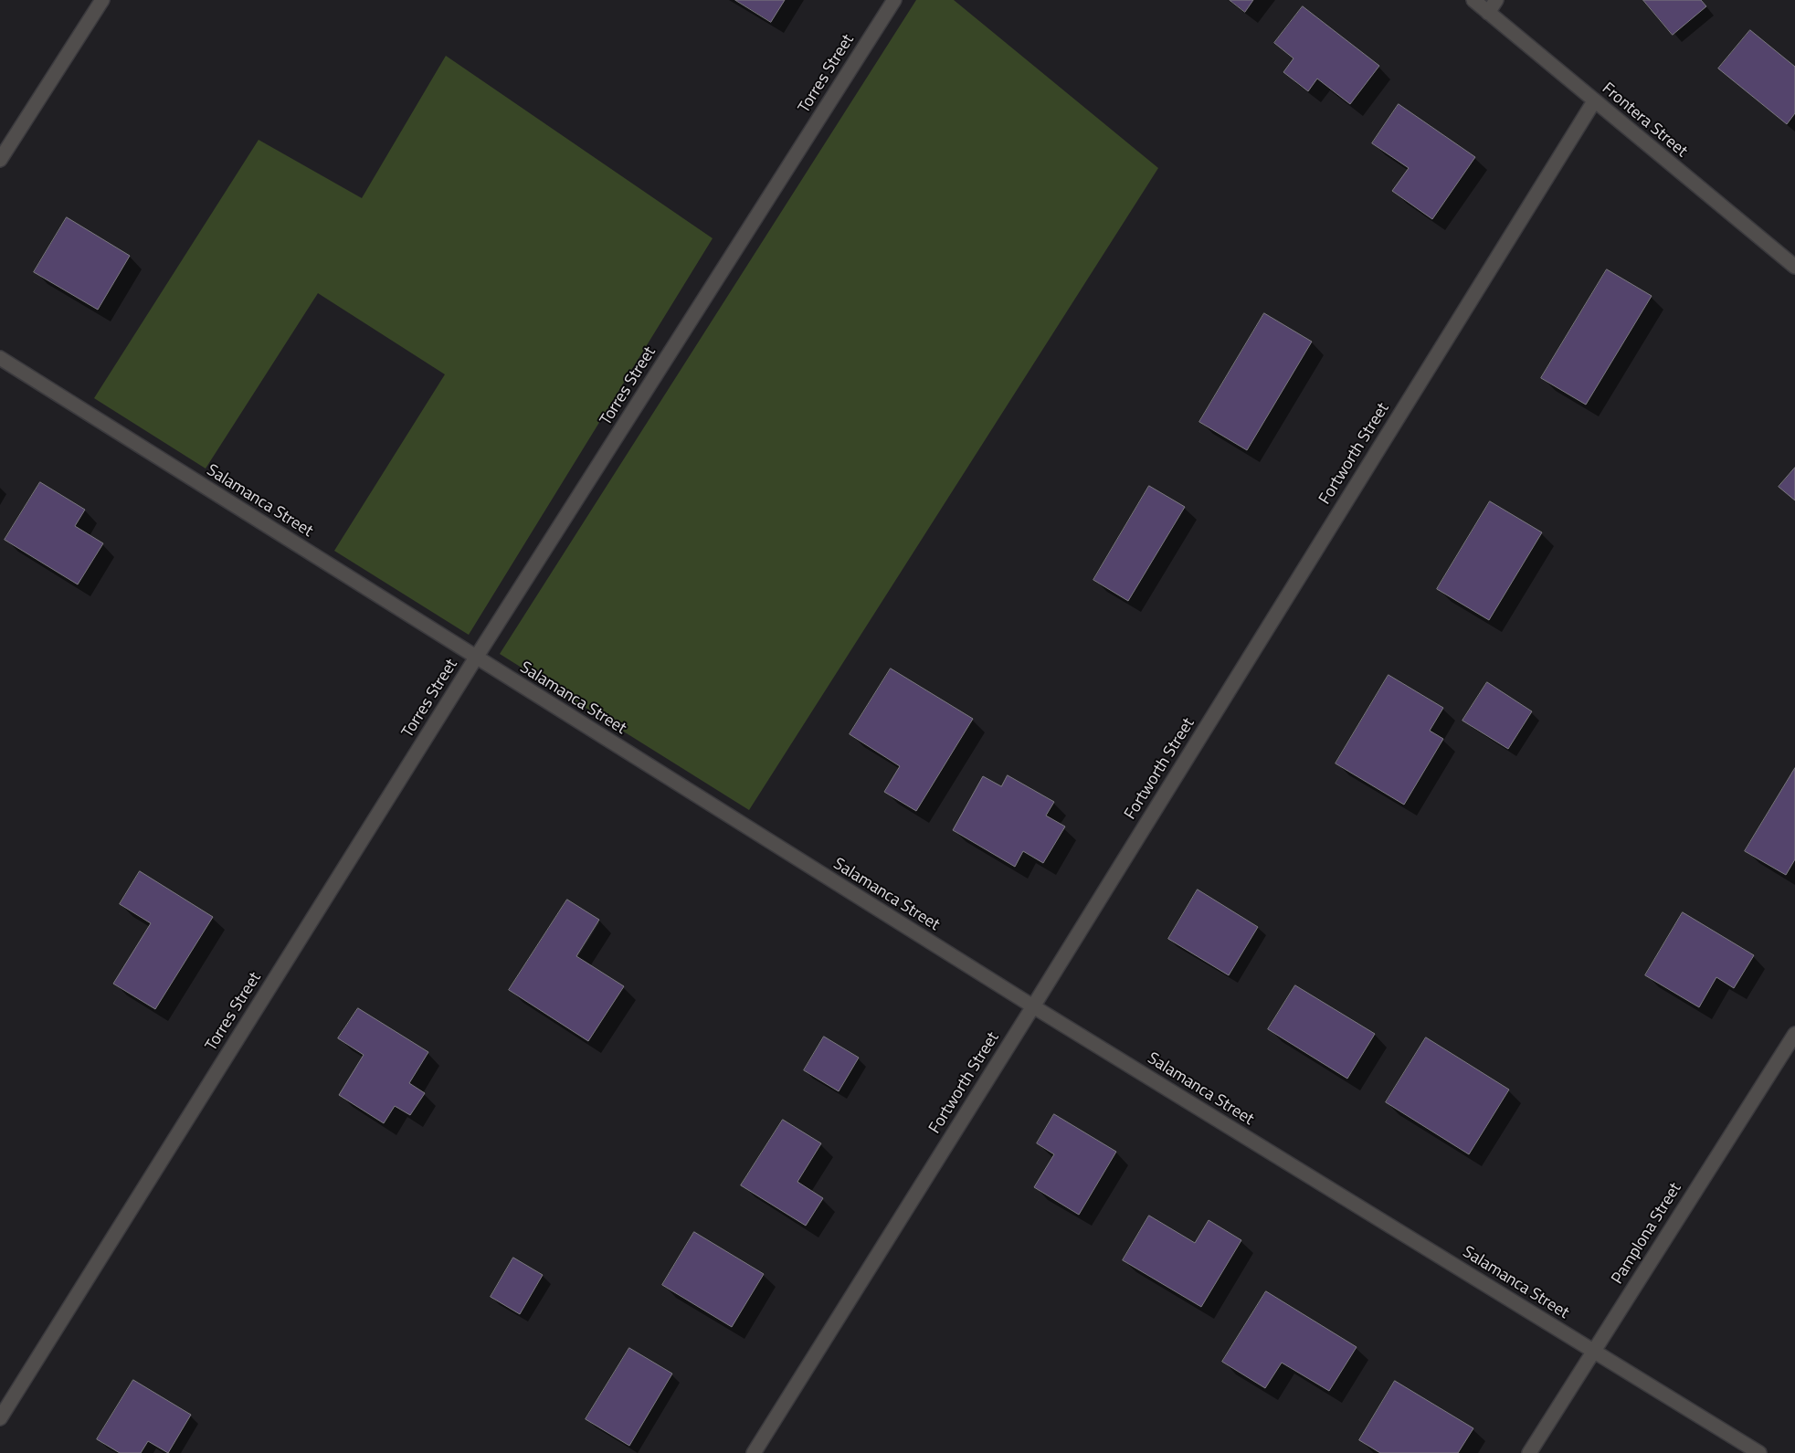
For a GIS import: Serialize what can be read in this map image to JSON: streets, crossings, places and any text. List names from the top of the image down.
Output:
{
  "streets": {
    "street": [
      "Torres Street",
      "Frontera Street",
      "Fortworth Street",
      "Salamanca Street",
      "Pamplona Street"
    ]
  },
  "crossings": [
    ["Torres Street", "Salamanca Street"],
    ["Frontera Street", "Fortworth Street"],
    ["Fortworth Street", "Salamanca Street"],
    ["Salamanca Street", "Pamplona Street"]
  ]
}
